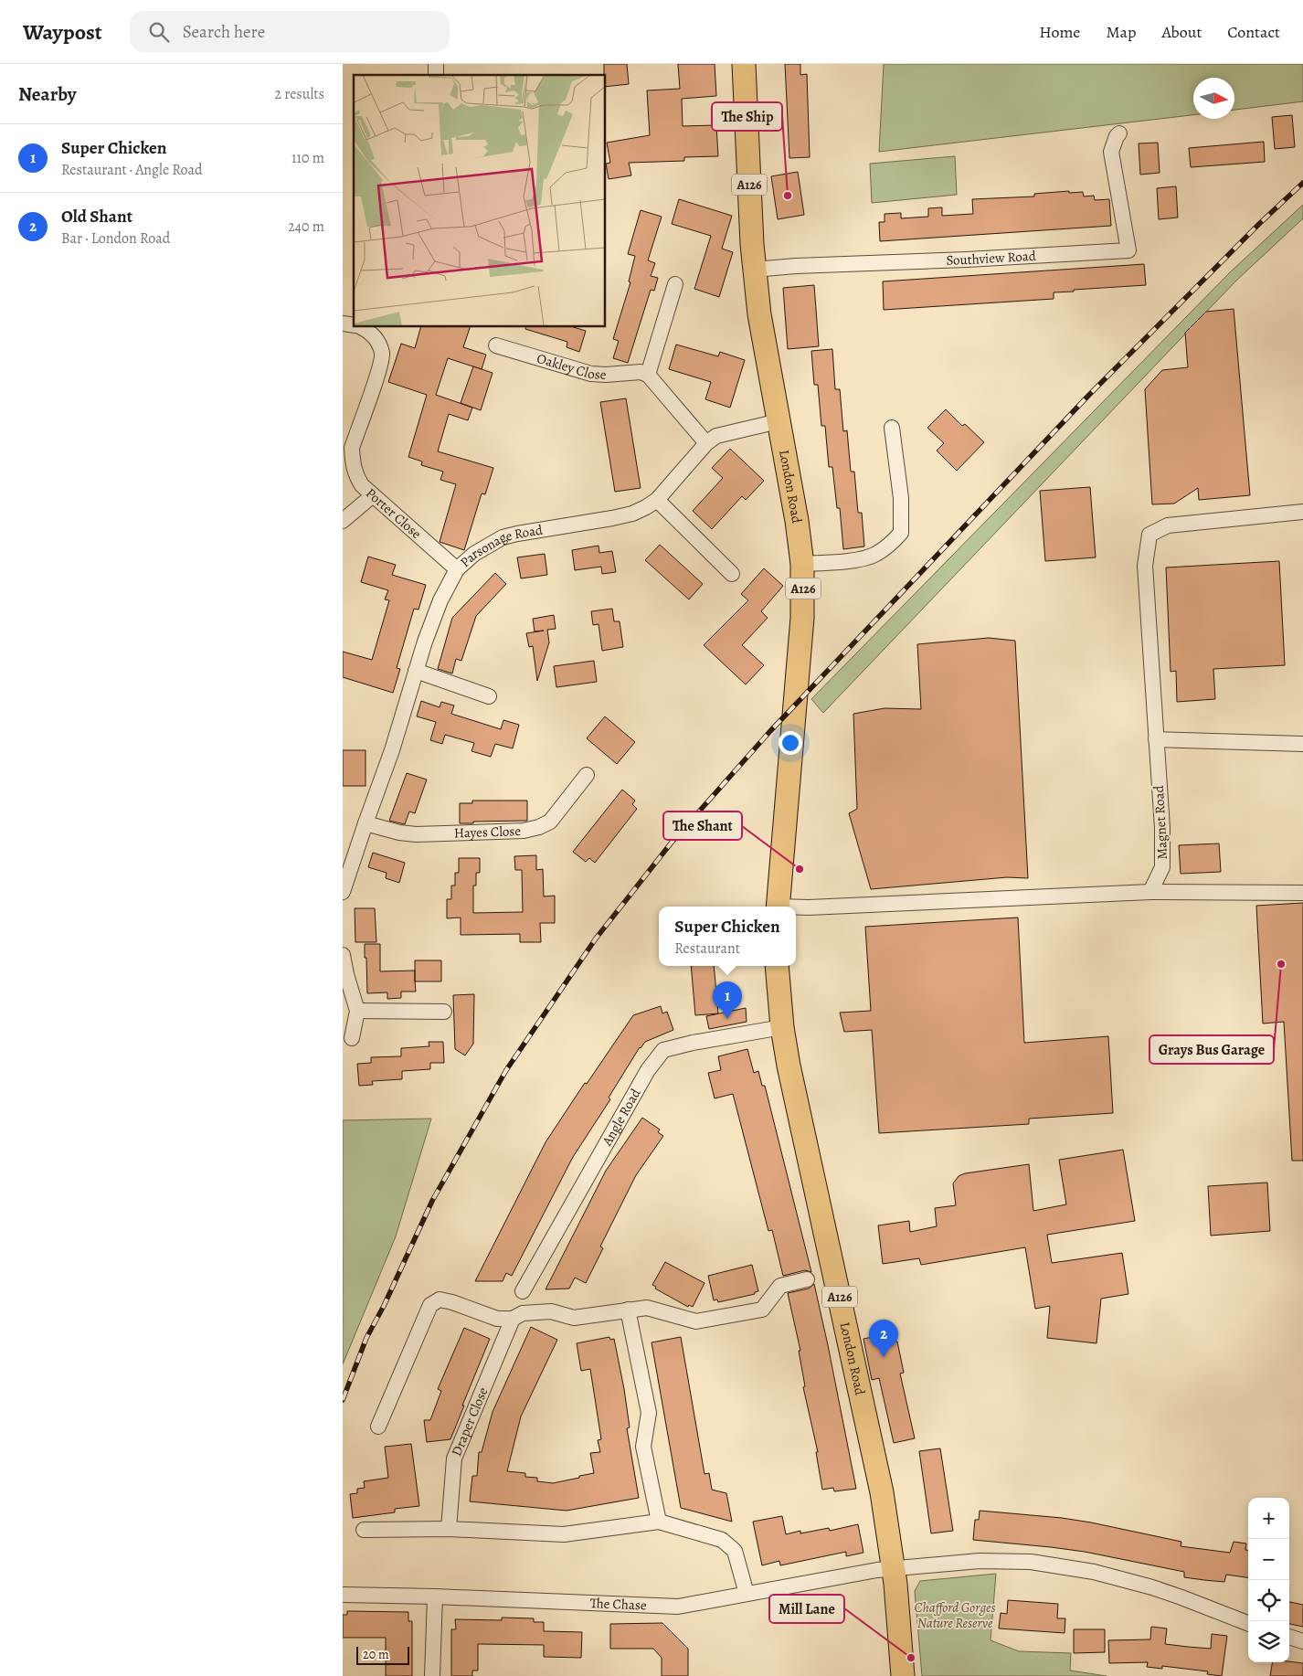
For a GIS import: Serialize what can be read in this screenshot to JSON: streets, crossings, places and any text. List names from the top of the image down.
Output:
{
  "streets": {
    "main road": ["A126", "London Road"],
    "street": [
      "Southview Road",
      "Oakley Close",
      "Porter Close",
      "Parsonage Road",
      "Magnet Road",
      "Hayes Close",
      "Angle Road",
      "Draper Close",
      "The Chase"
    ]
  },
  "crossings": [
    ["Southview Road", "London Road"],
    ["London Road", "Parsonage Road"],
    ["London Road", "Angle Road"],
    ["London Road", "The Chase"],
    ["Porter Close", "Parsonage Road"],
    ["Parsonage Road", "Hayes Close"]
  ],
  "parks": ["Chafford Gorges Nature Reserve"],
  "places": [
    "The Ship",
    "The Shant",
    "Grays Bus Garage",
    "Mill Lane"
  ],
  "scale_bar": "20 m",
  "north": "right",
  "page": {
    "header": "Waypost",
    "search": "Search here",
    "nav": [
      "Home",
      "Map",
      "About",
      "Contact"
    ],
    "heading": ["Nearby", "2 results"],
    "list": [
      {
        "mark": "1",
        "name": "Super Chicken",
        "note": "Restaurant · Angle Road",
        "value": "110 m"
      },
      {
        "mark": "2",
        "name": "Old Shant",
        "note": "Bar · London Road",
        "value": "240 m"
      }
    ],
    "popup": ["Super Chicken", "Restaurant"],
    "pins": ["1", "2"],
    "map_buttons": ["+", "−"],
    "scale": "20 m"
  }
}
